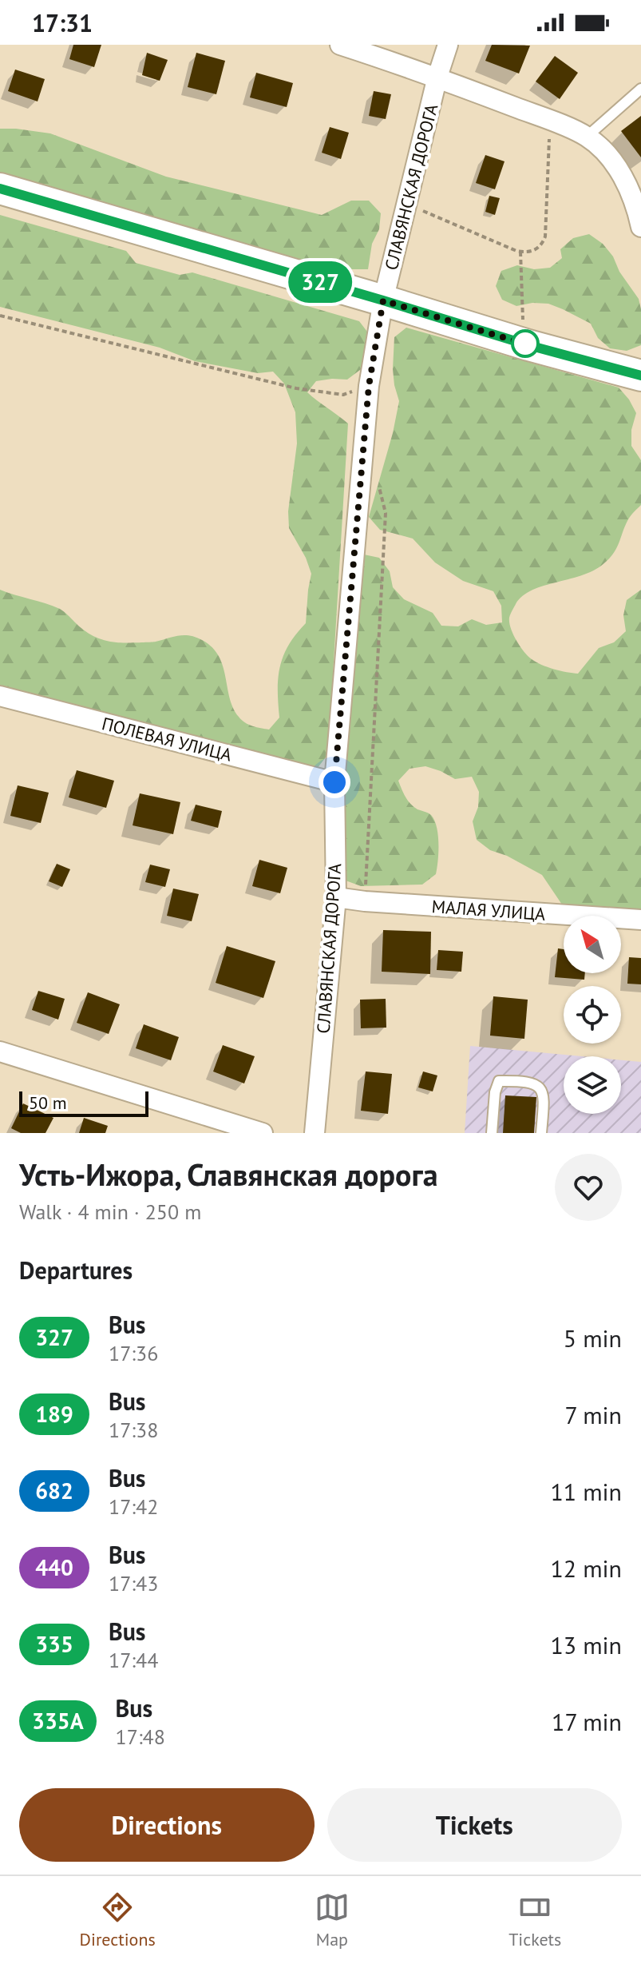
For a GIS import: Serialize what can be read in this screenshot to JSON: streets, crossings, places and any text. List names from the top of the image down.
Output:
{
  "streets": {
    "street": ["СЛАВЯНСКАЯ ДОРОГА", "ПОЛЕВАЯ УЛИЦА", "МАЛАЯ УЛИЦА"]
  },
  "crossings": [
    ["СЛАВЯНСКАЯ ДОРОГА", "ПОЛЕВАЯ УЛИЦА"],
    ["СЛАВЯНСКАЯ ДОРОГА", "МАЛАЯ УЛИЦА"]
  ],
  "lines": ["bus line 327"],
  "scale_bar": "50 m",
  "north": "top left",
  "page": {
    "status": "17:31",
    "on_map": "327",
    "scale": "50 m",
    "heading": [
      ["Усть-Ижора, Славянская дорога", "Walk · 4 min · 250 m"],
      "Departures"
    ],
    "list": [
      {
        "mark": "327",
        "name": "Bus",
        "note": "17:36",
        "value": "5 min"
      },
      {
        "mark": "189",
        "name": "Bus",
        "note": "17:38",
        "value": "7 min"
      },
      {
        "mark": "682",
        "name": "Bus",
        "note": "17:42",
        "value": "11 min"
      },
      {
        "mark": "440",
        "name": "Bus",
        "note": "17:43",
        "value": "12 min"
      },
      {
        "mark": "335",
        "name": "Bus",
        "note": "17:44",
        "value": "13 min"
      },
      {
        "mark": "335А",
        "name": "Bus",
        "note": "17:48",
        "value": "17 min"
      }
    ],
    "buttons": ["Directions", "Tickets"],
    "tabs": ["Directions", "Map", "Tickets"]
  }
}
